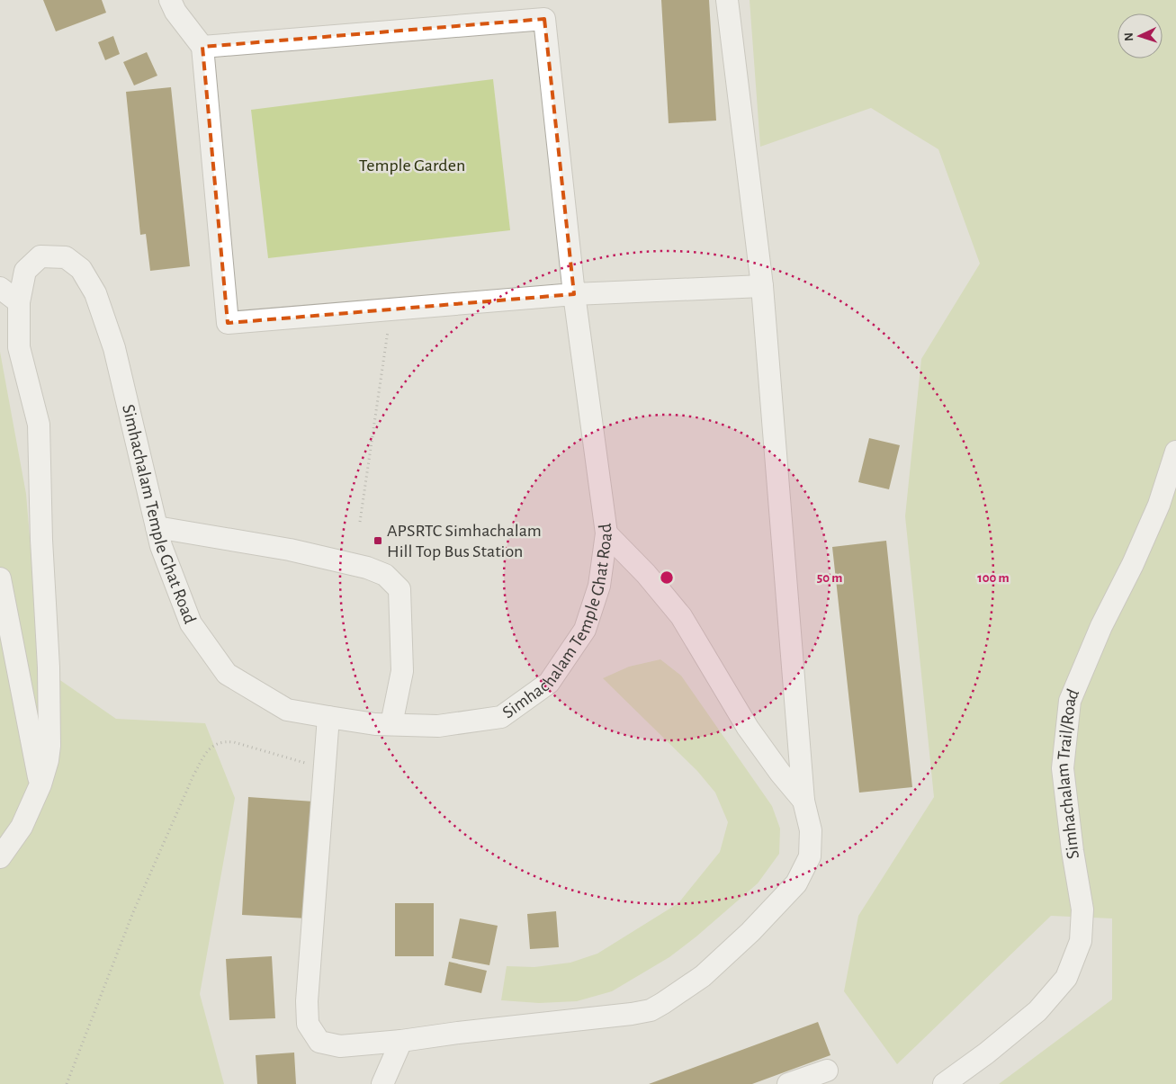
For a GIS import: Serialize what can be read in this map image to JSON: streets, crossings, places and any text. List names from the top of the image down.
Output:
{
  "streets": {
    "street": ["Simhachalam Temple Ghat Road", "Simhachalam Trail/Road"]
  },
  "parks": ["Temple Garden"],
  "places": {
    "transit": ["APSRTC Simhachalam Hill Top Bus Station"]
  },
  "north": "left",
  "rings": ["50 m", "100 m"]
}
